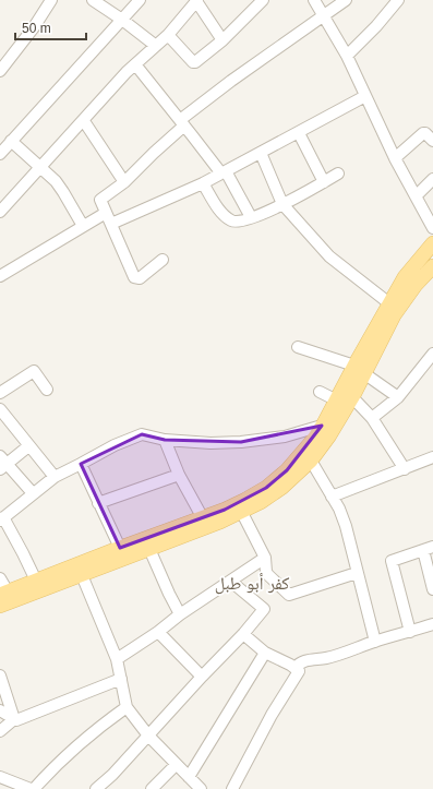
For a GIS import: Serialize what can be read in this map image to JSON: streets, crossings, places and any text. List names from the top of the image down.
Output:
{
  "districts": ["كفر أبو طبل"],
  "scale_bar": "50 m"
}
